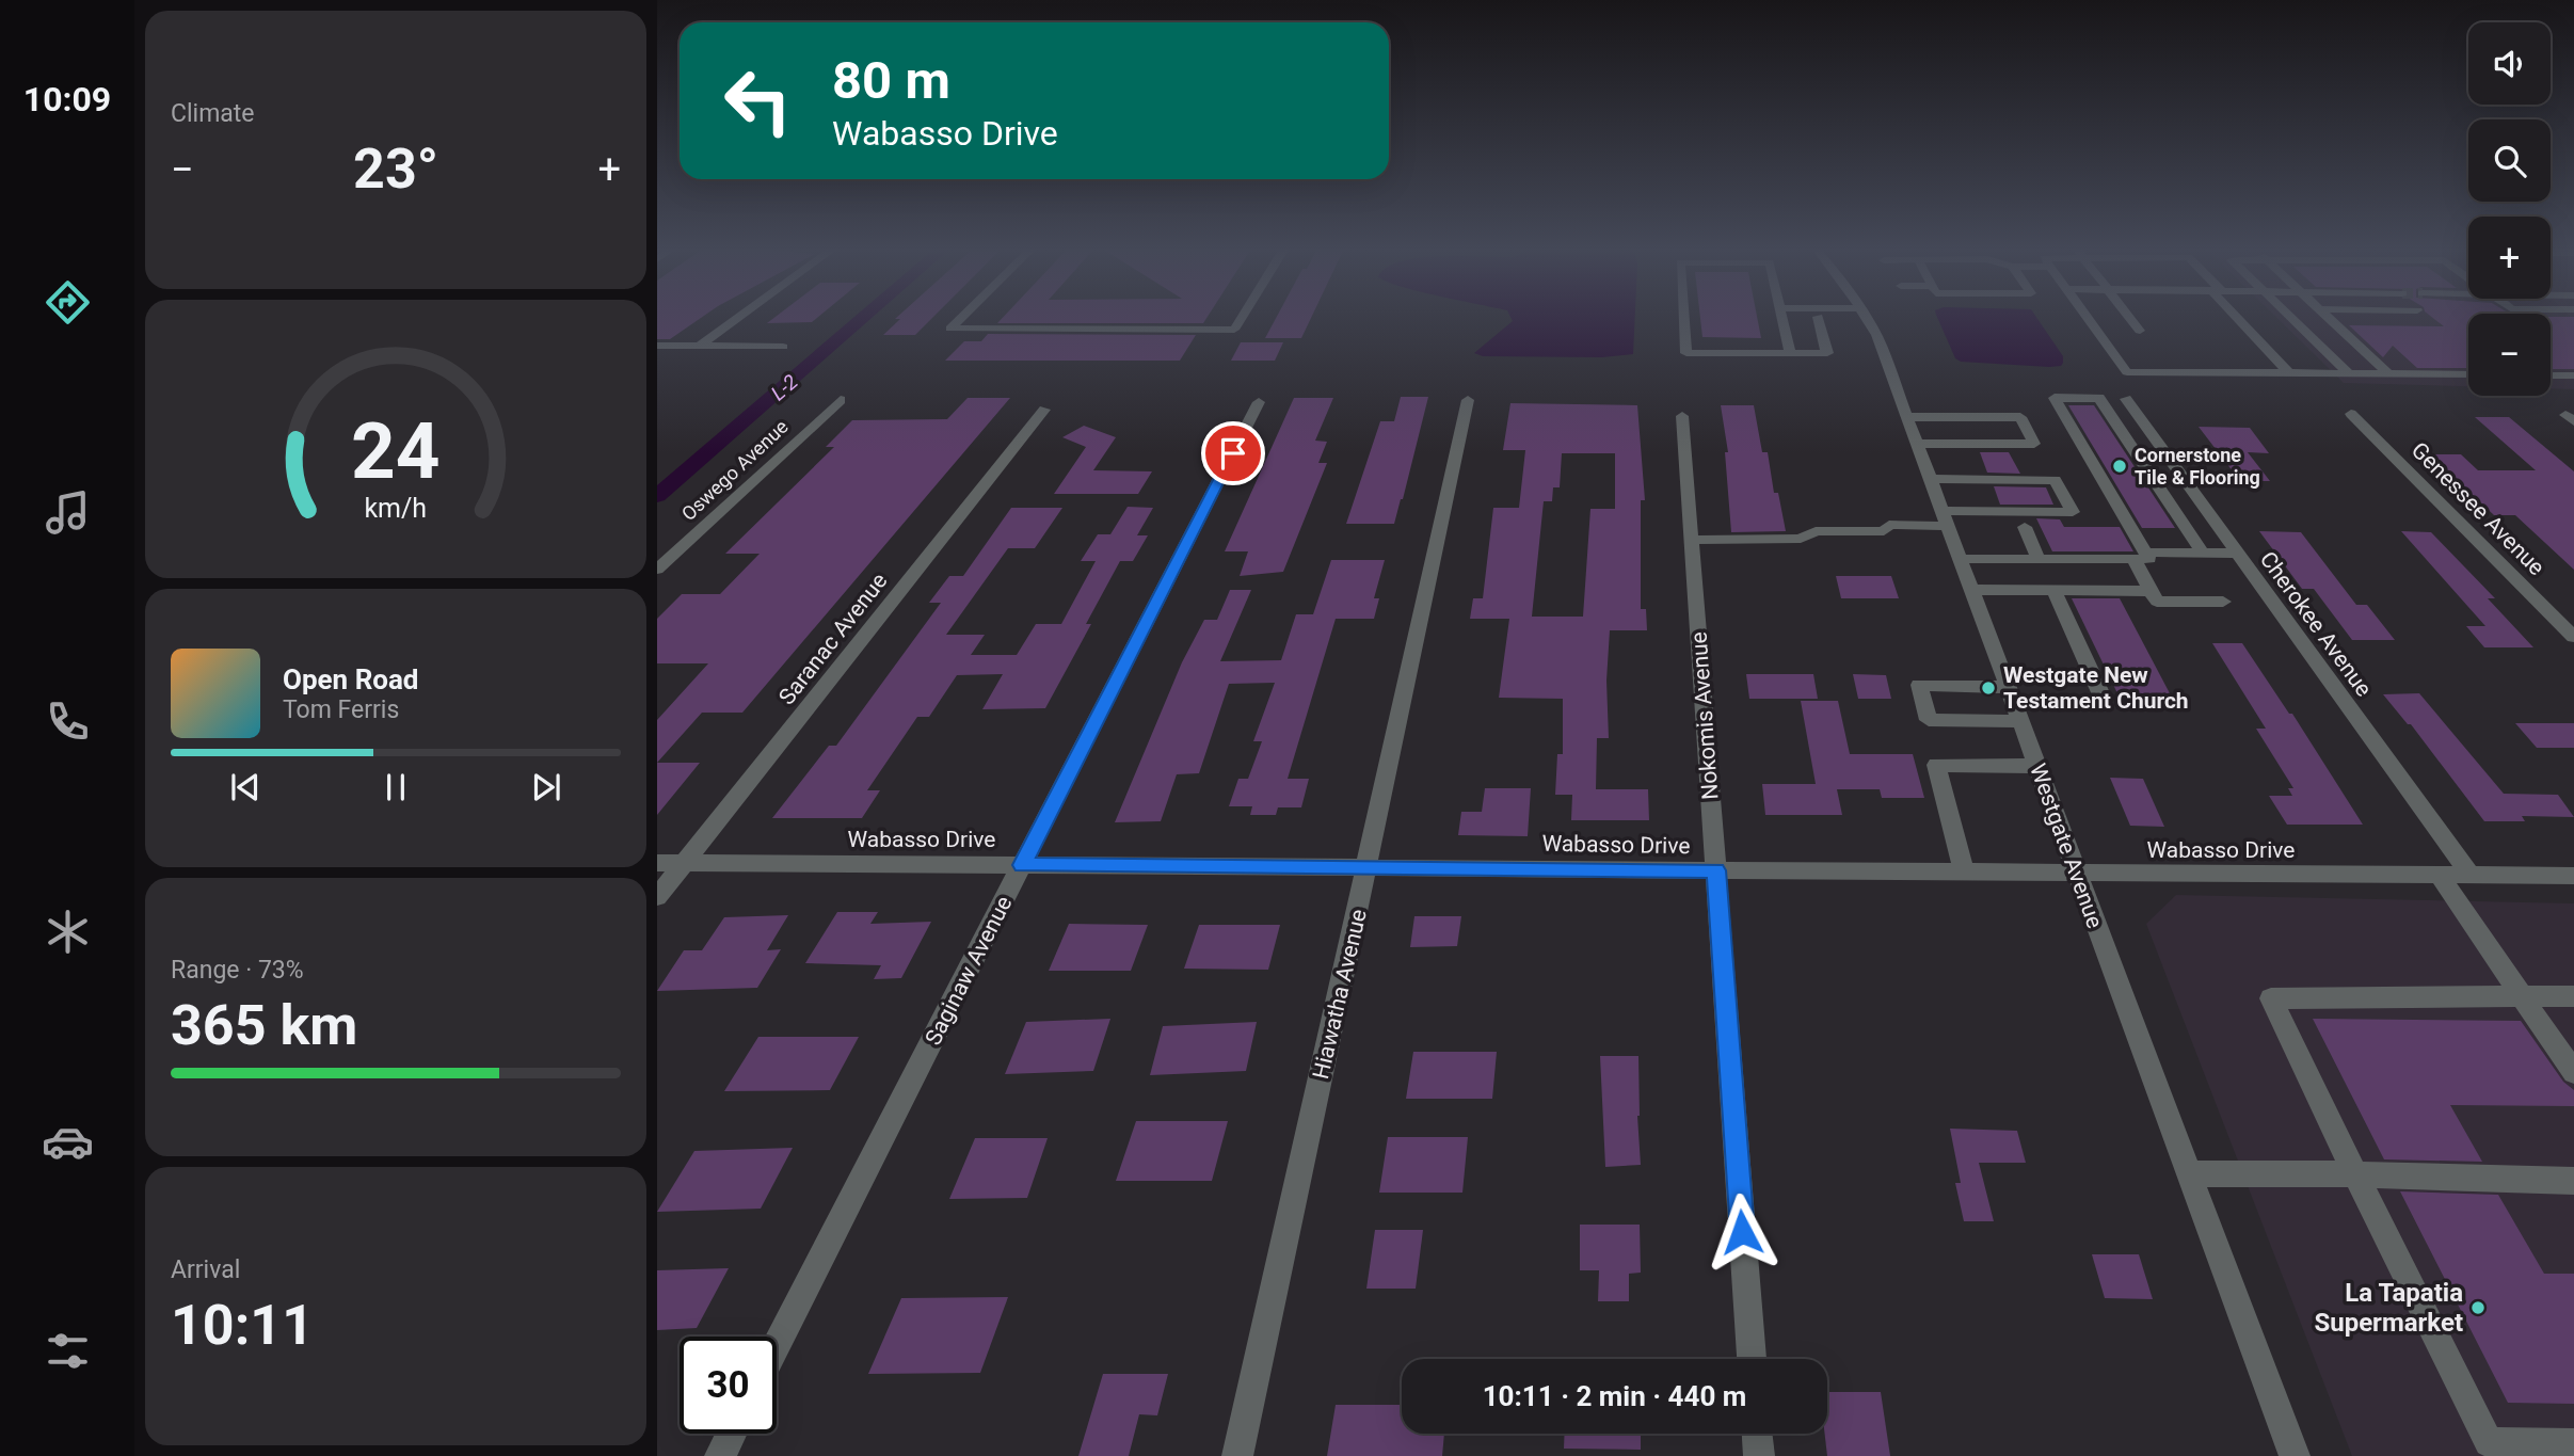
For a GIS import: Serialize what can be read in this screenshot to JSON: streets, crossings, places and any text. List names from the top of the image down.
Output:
{
  "streets": {
    "street": [
      "Oswego Avenue",
      "Genessee Avenue",
      "Cherokee Avenue",
      "Saranac Avenue",
      "Nokomis Avenue",
      "Wabasso Drive",
      "Westgate Avenue",
      "Saginaw Avenue",
      "Hiawatha Avenue"
    ]
  },
  "crossings": [
    ["Cherokee Avenue", "Wabasso Drive"],
    ["Saranac Avenue", "Wabasso Drive"],
    ["Nokomis Avenue", "Wabasso Drive"],
    ["Wabasso Drive", "Westgate Avenue"],
    ["Wabasso Drive", "Saginaw Avenue"],
    ["Wabasso Drive", "Hiawatha Avenue"]
  ],
  "water": ["L-2"],
  "places": ["Cornerstone Tile & Flooring", "Westgate New Testament Church", "La Tapatia Supermarket"],
  "page": {
    "tabs": "10:09",
    "tile": [
      "Climate",
      ["Range · 73%", "365 km"],
      ["Arrival", "10:11"]
    ],
    "map_buttons": ["+", "−"],
    "turn": ["80 m", "Wabasso Drive"],
    "heat": ["−", "23°", "+"],
    "song": ["Open Road", "Tom Ferris"],
    "limit": "30",
    "trip": "10:11 · 2 min · 440 m",
    "gauge": ["24", "km/h"]
  }
}
